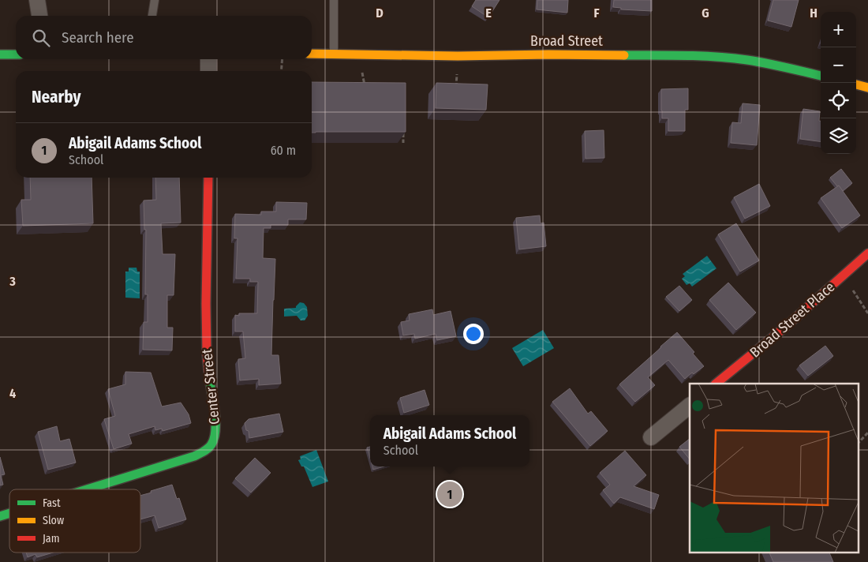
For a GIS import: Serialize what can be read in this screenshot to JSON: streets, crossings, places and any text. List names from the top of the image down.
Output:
{
  "streets": {
    "street": ["Broad Street", "Broad Street Place", "Center Street"]
  },
  "legend": ["Fast", "Slow", "Jam"],
  "page": {
    "map_buttons": ["+", "−"],
    "search": "Search here",
    "heading": "Nearby",
    "list": [
      {
        "mark": "1",
        "name": "Abigail Adams School",
        "note": "School",
        "value": "60 m"
      }
    ],
    "popup": ["Abigail Adams School", "School"],
    "pins": "1"
  },
  "grid": {
    "columns": [
      "D",
      "E",
      "F",
      "G",
      "H"
    ],
    "rows": ["3", "4"]
  }
}
